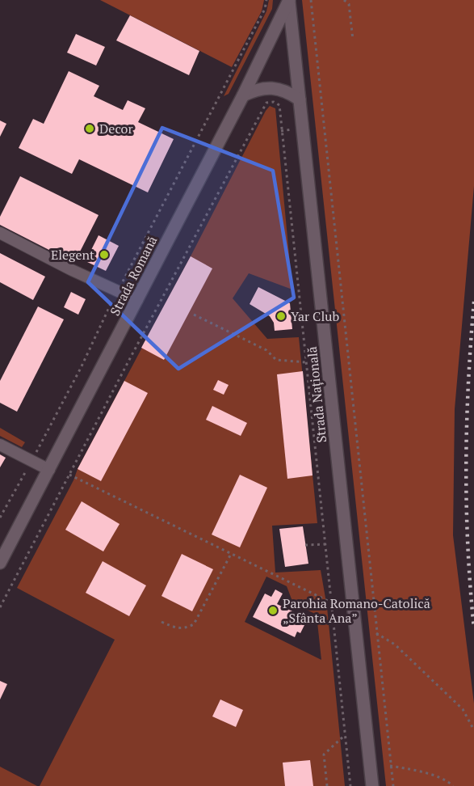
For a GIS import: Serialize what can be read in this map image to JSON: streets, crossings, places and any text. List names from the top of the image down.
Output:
{
  "streets": {
    "street": ["Strada Romană", "Strada Națională"]
  },
  "crossings": [
    ["Strada Romană", "Strada Națională"]
  ],
  "places": [
    "Decor",
    "Elegent",
    "Yar Club",
    "Parohia Romano-Catolică „Sfânta Ana”"
  ]
}
